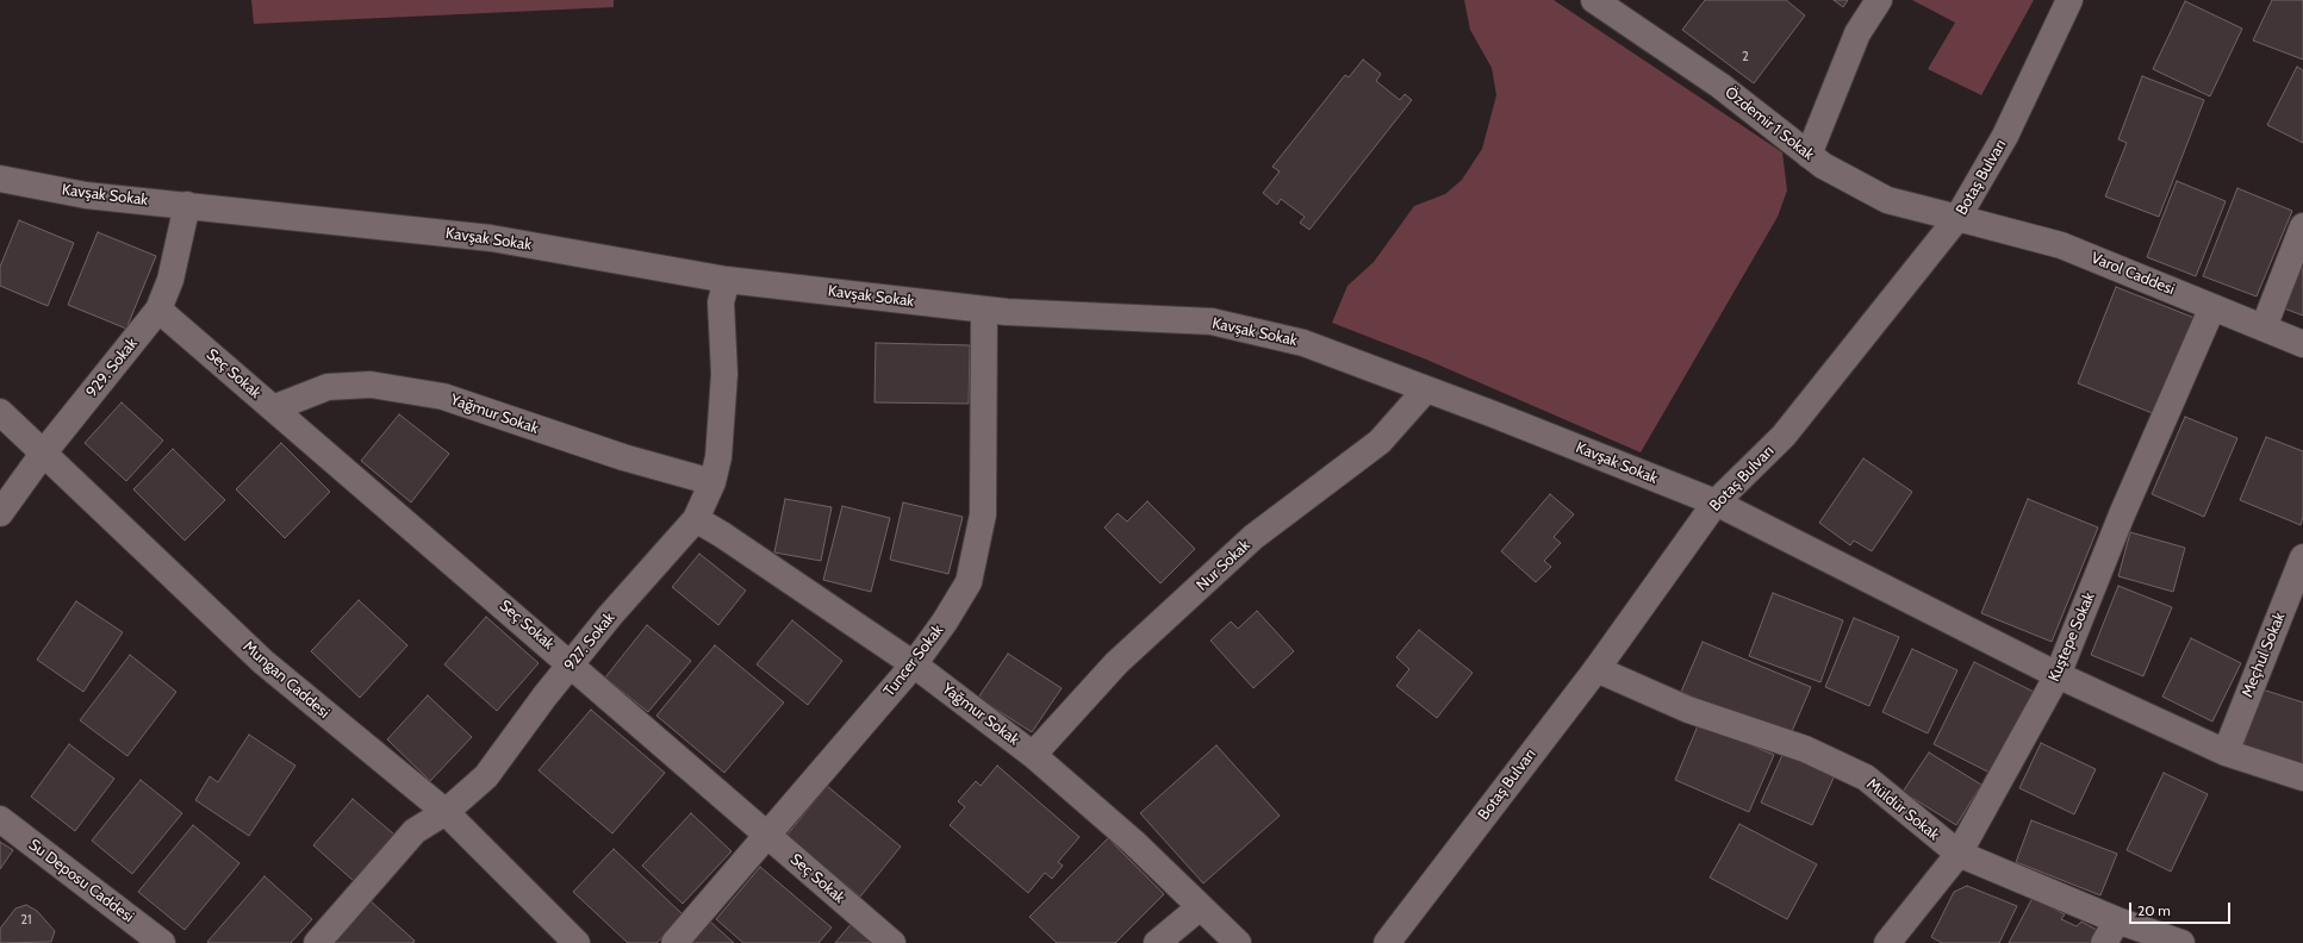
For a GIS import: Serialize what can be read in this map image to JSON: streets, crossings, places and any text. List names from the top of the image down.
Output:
{
  "streets": {
    "street": [
      "Özdemir 1 Sokak",
      "Botaş Bulvarı",
      "Kavşak Sokak",
      "Varol Caddesi",
      "929. Sokak",
      "Seç Sokak",
      "Yağmur Sokak",
      "Nur Sokak",
      "Kuştepe Sokak",
      "927. Sokak",
      "Meçhul Sokak",
      "Tuncer Sokak",
      "Mungan Caddesi",
      "Müldür Sokak",
      "Su Deposu Caddesi"
    ]
  },
  "crossings": [
    ["Özdemir 1 Sokak", "Botaş Bulvarı"],
    ["Özdemir 1 Sokak", "Varol Caddesi"],
    ["Botaş Bulvarı", "Kavşak Sokak"],
    ["Botaş Bulvarı", "Varol Caddesi"],
    ["Botaş Bulvarı", "Müldür Sokak"],
    ["Kavşak Sokak", "929. Sokak"],
    ["Kavşak Sokak", "Nur Sokak"],
    ["Kavşak Sokak", "Kuştepe Sokak"],
    ["Kavşak Sokak", "927. Sokak"],
    ["Kavşak Sokak", "Meçhul Sokak"],
    ["Kavşak Sokak", "Tuncer Sokak"],
    ["Varol Caddesi", "Kuştepe Sokak"],
    ["929. Sokak", "Seç Sokak"],
    ["929. Sokak", "Mungan Caddesi"],
    ["Seç Sokak", "Yağmur Sokak"],
    ["Seç Sokak", "927. Sokak"],
    ["Seç Sokak", "Tuncer Sokak"],
    ["Yağmur Sokak", "Nur Sokak"],
    ["Yağmur Sokak", "927. Sokak"],
    ["Yağmur Sokak", "Tuncer Sokak"],
    ["Kuştepe Sokak", "Müldür Sokak"],
    ["927. Sokak", "Mungan Caddesi"]
  ],
  "house_numbers": ["2", "21"],
  "scale_bar": "20 m"
}
